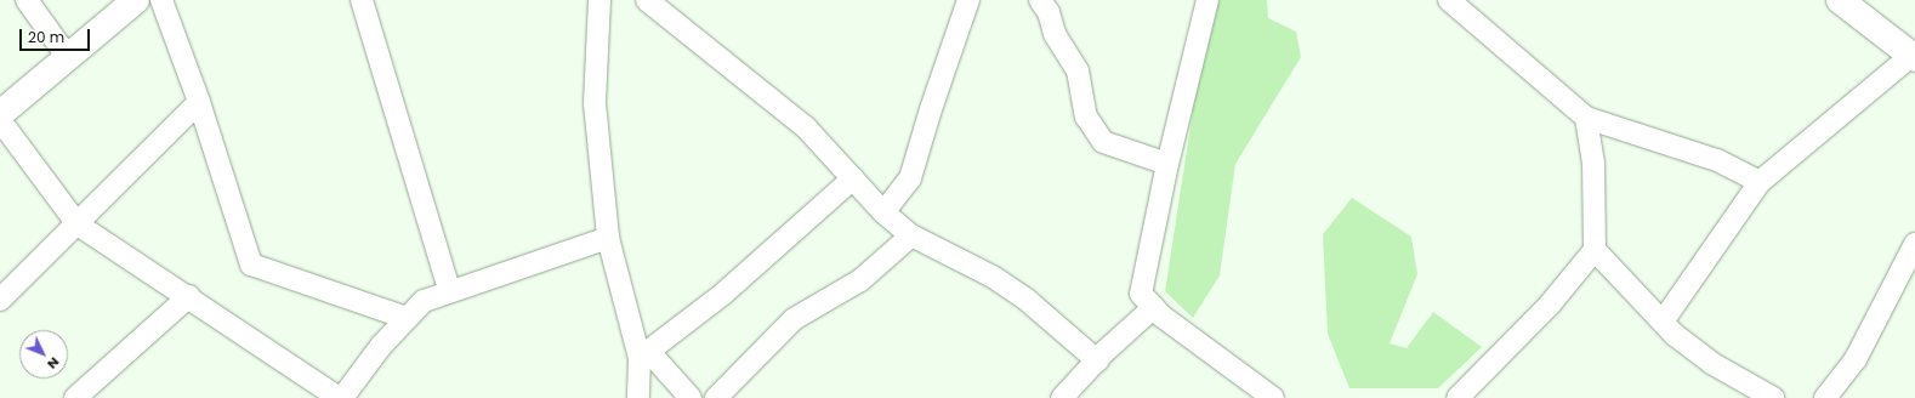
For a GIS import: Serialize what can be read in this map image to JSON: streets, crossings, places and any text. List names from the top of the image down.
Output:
{
  "scale_bar": "20 m",
  "north": "bottom right"
}
